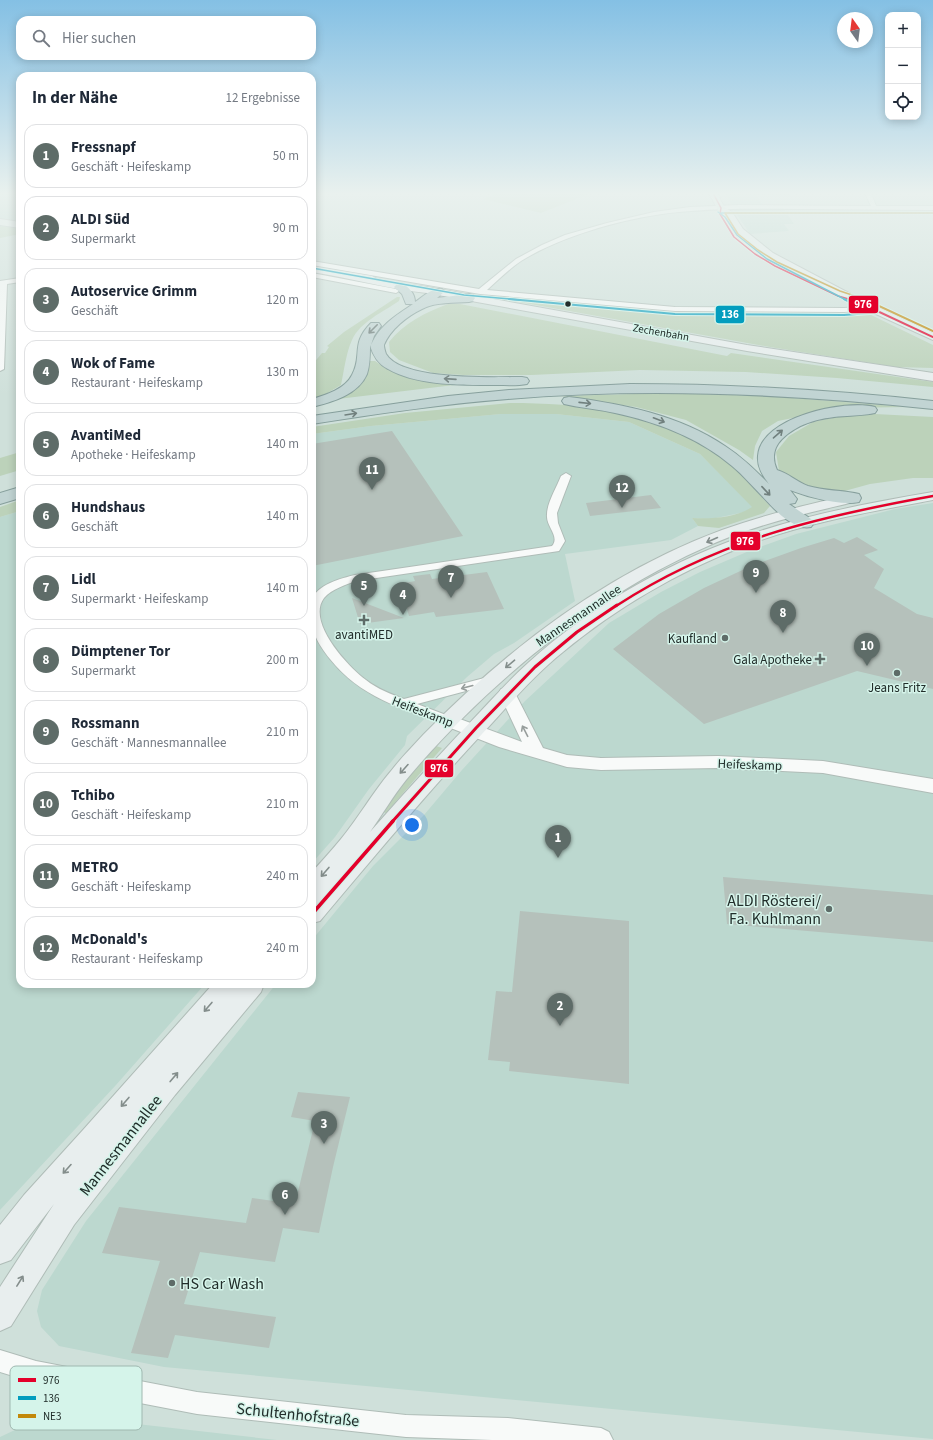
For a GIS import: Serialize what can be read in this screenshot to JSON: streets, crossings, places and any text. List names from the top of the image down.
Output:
{
  "streets": {
    "main road": ["Zechenbahn", "Mannesmannallee"],
    "street": ["Heifeskamp", "Schultenhofstraße"]
  },
  "crossings": [
    ["Mannesmannallee", "Heifeskamp"]
  ],
  "places": {
    "health": ["avantiMED", "Gala Apotheke"],
    "other": [
      "Kaufland",
      "Jeans Fritz",
      "ALDI Rösterei/ Fa. Kuhlmann",
      "HS Car Wash"
    ]
  },
  "lines": ["transit line 976", "transit line 136", "transit line NE3"],
  "legend": ["976", "136", "NE3"],
  "north": "top",
  "page": {
    "map_buttons": ["+", "−"],
    "search": "Hier suchen",
    "heading": ["In der Nähe", "12 Ergebnisse"],
    "list": [
      {
        "mark": "1",
        "name": "Fressnapf",
        "note": "Geschäft · Heifeskamp",
        "value": "50 m"
      },
      {
        "mark": "2",
        "name": "ALDI Süd",
        "note": "Supermarkt",
        "value": "90 m"
      },
      {
        "mark": "3",
        "name": "Autoservice Grimm",
        "note": "Geschäft",
        "value": "120 m"
      },
      {
        "mark": "4",
        "name": "Wok of Fame",
        "note": "Restaurant · Heifeskamp",
        "value": "130 m"
      },
      {
        "mark": "5",
        "name": "AvantiMed",
        "note": "Apotheke · Heifeskamp",
        "value": "140 m"
      },
      {
        "mark": "6",
        "name": "Hundshaus",
        "note": "Geschäft",
        "value": "140 m"
      },
      {
        "mark": "7",
        "name": "Lidl",
        "note": "Supermarkt · Heifeskamp",
        "value": "140 m"
      },
      {
        "mark": "8",
        "name": "Dümptener Tor",
        "note": "Supermarkt",
        "value": "200 m"
      },
      {
        "mark": "9",
        "name": "Rossmann",
        "note": "Geschäft · Mannesmannallee",
        "value": "210 m"
      },
      {
        "mark": "10",
        "name": "Tchibo",
        "note": "Geschäft · Heifeskamp",
        "value": "210 m"
      },
      {
        "mark": "11",
        "name": "METRO",
        "note": "Geschäft · Heifeskamp",
        "value": "240 m"
      },
      {
        "mark": "12",
        "name": "McDonald's",
        "note": "Restaurant · Heifeskamp",
        "value": "240 m"
      }
    ],
    "pins": [
      "11",
      "12",
      "9",
      "7",
      "5",
      "4",
      "8",
      "10",
      "1",
      "2",
      "3",
      "6"
    ]
  }
}
